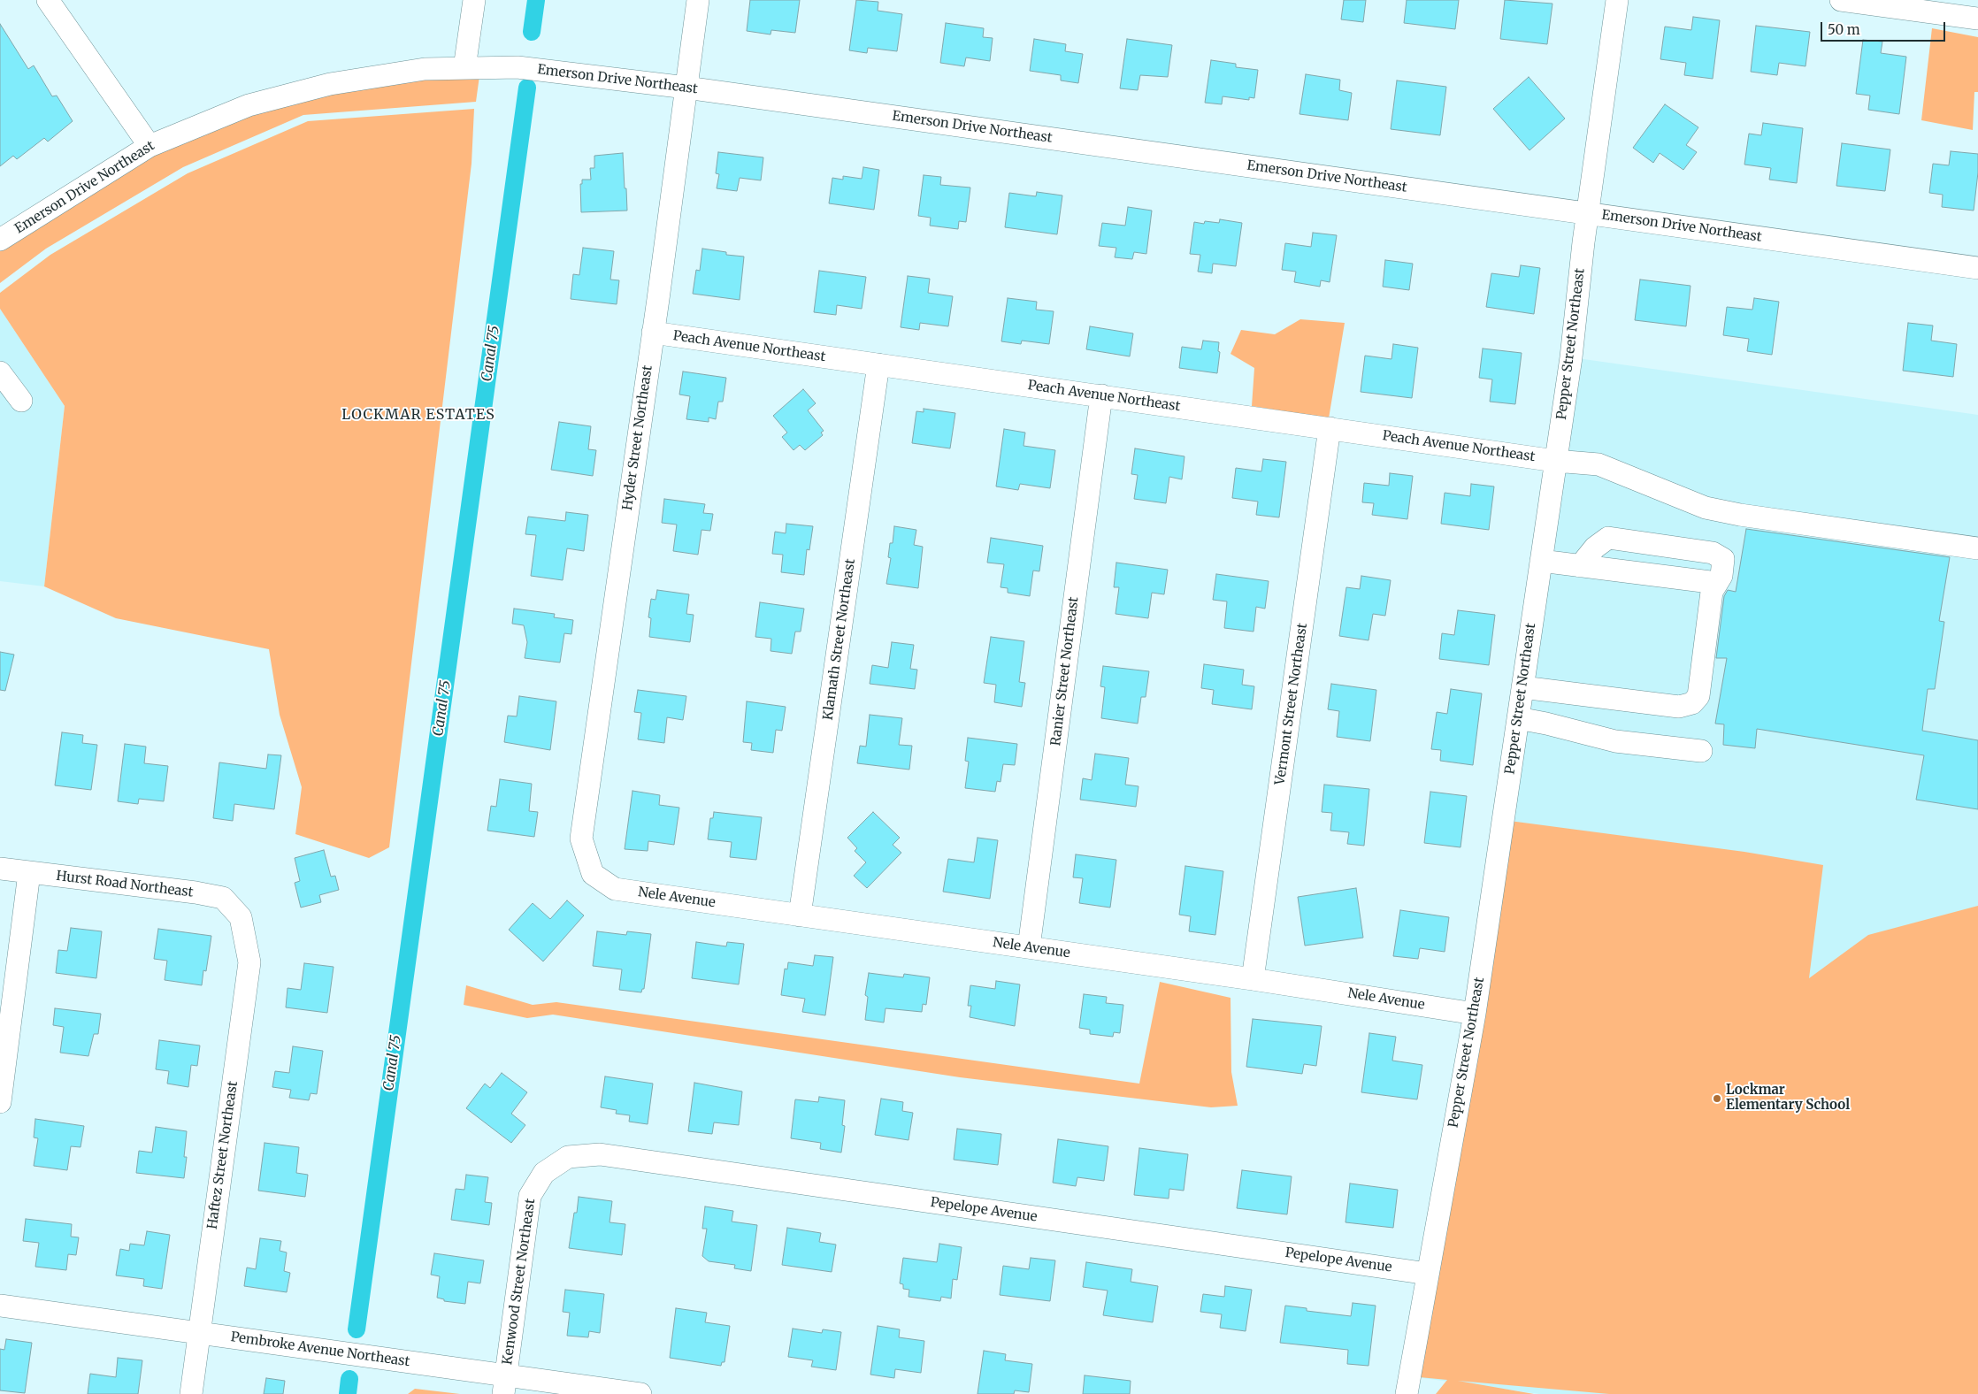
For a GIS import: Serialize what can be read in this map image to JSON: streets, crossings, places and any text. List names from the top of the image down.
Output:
{
  "streets": {
    "street": [
      "Emerson Drive Northeast",
      "Pepper Street Northeast",
      "Peach Avenue Northeast",
      "Hyder Street Northeast",
      "Klamath Street Northeast",
      "Ranier Street Northeast",
      "Vermont Street Northeast",
      "Hurst Road Northeast",
      "Nele Avenue",
      "Haftez Street Northeast",
      "Pepelope Avenue",
      "Kenwood Street Northeast",
      "Pembroke Avenue Northeast"
    ]
  },
  "crossings": [
    ["Emerson Drive Northeast", "Pepper Street Northeast"],
    ["Emerson Drive Northeast", "Hyder Street Northeast"],
    ["Pepper Street Northeast", "Peach Avenue Northeast"],
    ["Pepper Street Northeast", "Nele Avenue"],
    ["Pepper Street Northeast", "Pepelope Avenue"],
    ["Peach Avenue Northeast", "Hyder Street Northeast"],
    ["Peach Avenue Northeast", "Klamath Street Northeast"],
    ["Peach Avenue Northeast", "Ranier Street Northeast"],
    ["Peach Avenue Northeast", "Vermont Street Northeast"],
    ["Hyder Street Northeast", "Nele Avenue"],
    ["Klamath Street Northeast", "Nele Avenue"],
    ["Ranier Street Northeast", "Nele Avenue"],
    ["Vermont Street Northeast", "Nele Avenue"],
    ["Hurst Road Northeast", "Haftez Street Northeast"],
    ["Haftez Street Northeast", "Pembroke Avenue Northeast"],
    ["Pepelope Avenue", "Kenwood Street Northeast"],
    ["Kenwood Street Northeast", "Pembroke Avenue Northeast"]
  ],
  "districts": ["LOCKMAR ESTATES"],
  "water": ["Canal 75"],
  "places": ["Lockmar Elementary School"],
  "scale_bar": "50 m"
}
